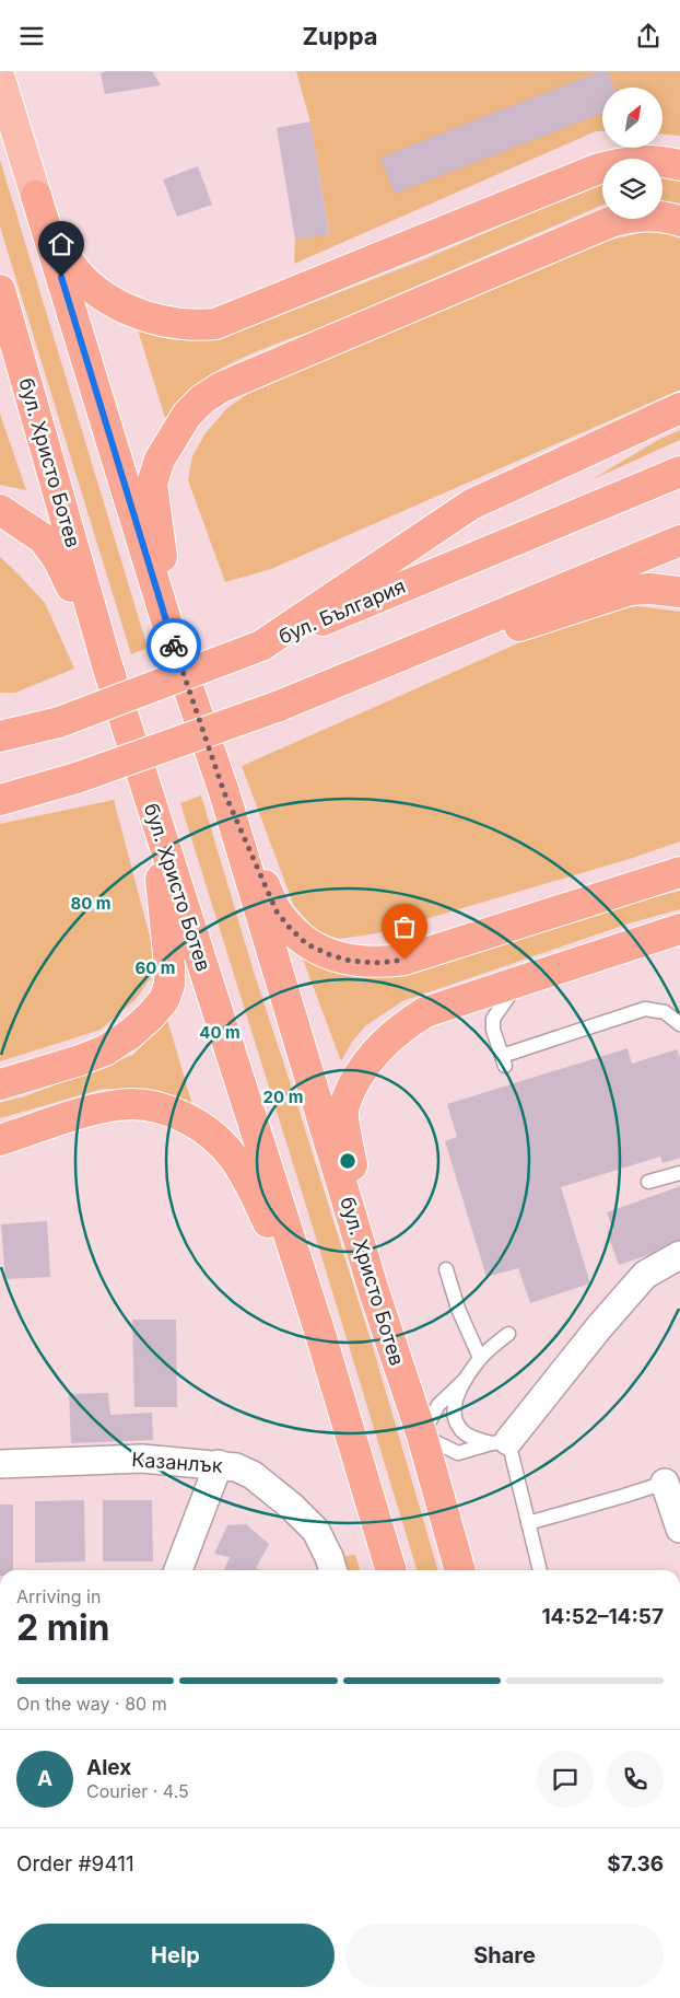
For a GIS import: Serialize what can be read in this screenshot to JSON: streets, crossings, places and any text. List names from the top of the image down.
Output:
{
  "streets": {
    "highway": ["бул. Христо Ботев", "бул. България"],
    "street": ["Казанлък"]
  },
  "north": "top right",
  "page": {
    "header": "Zuppa",
    "heading": ["2 min", "Arriving in", "14:52–14:57"],
    "panel": [
      "Alex",
      "Courier · 4.5",
      "Order #9411",
      "$7.36"
    ],
    "bar": "On the way · 80 m",
    "round": "A",
    "buttons": ["Help", "Share"]
  },
  "rings": [
    "80 m",
    "60 m",
    "40 m",
    "20 m"
  ]
}
